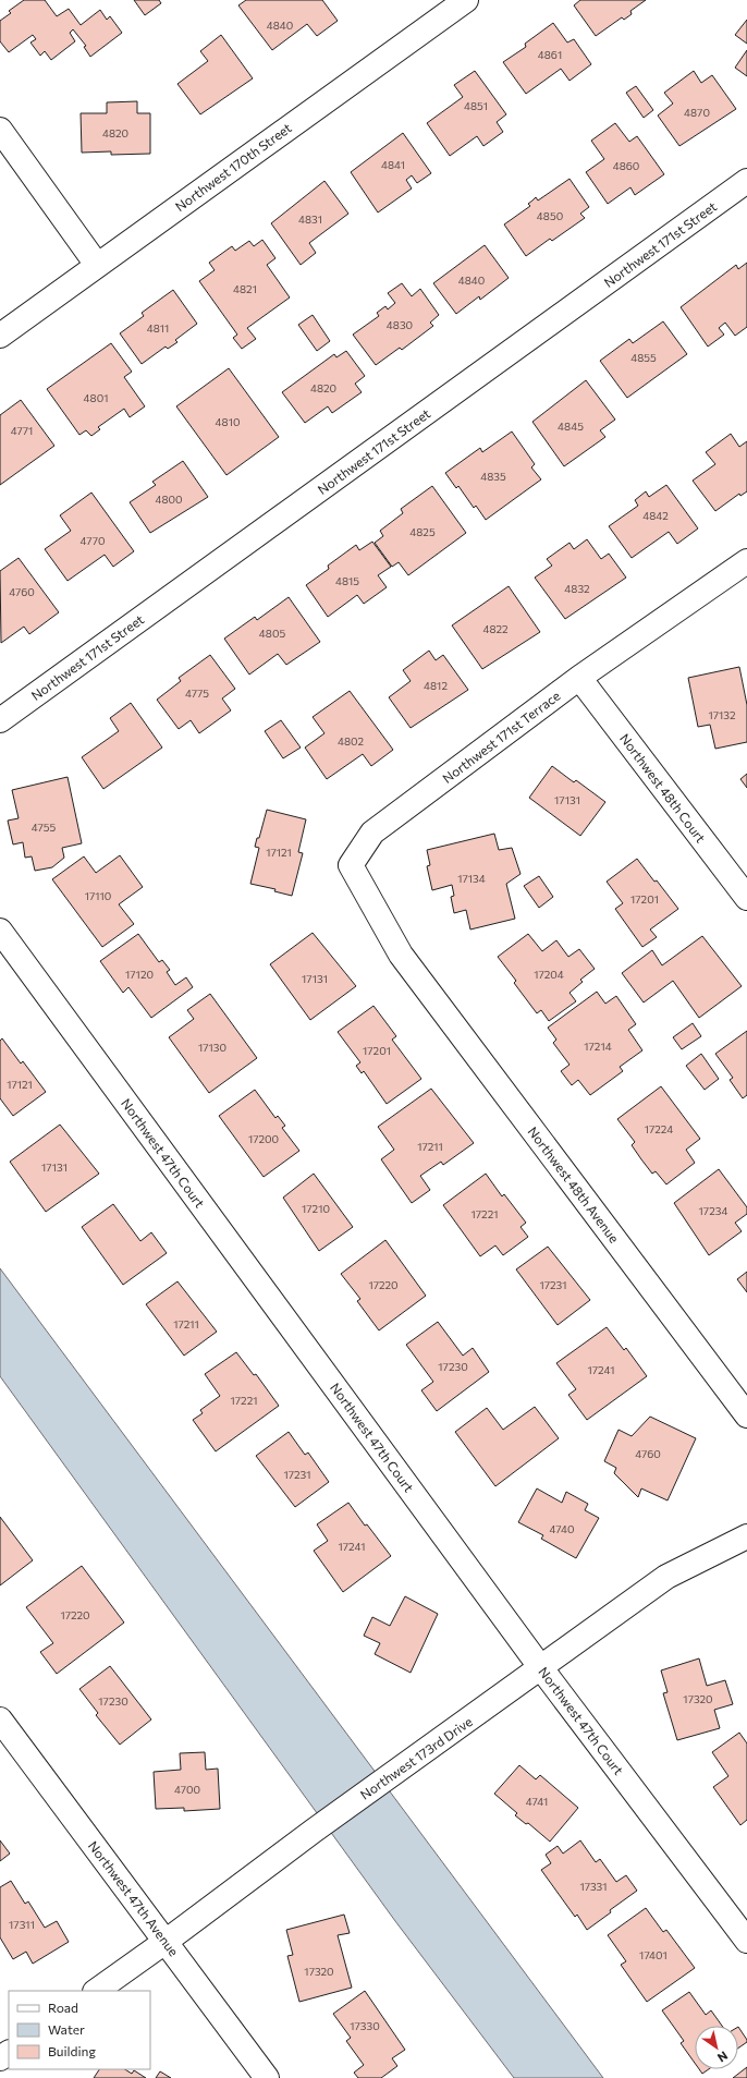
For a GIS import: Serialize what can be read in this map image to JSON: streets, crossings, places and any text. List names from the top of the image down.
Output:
{
  "streets": {
    "street": [
      "Northwest 170th Street",
      "Northwest 171st Street",
      "Northwest 171st Terrace",
      "Northwest 48th Court",
      "Northwest 47th Court",
      "Northwest 48th Avenue",
      "Northwest 173rd Drive",
      "Northwest 47th Avenue"
    ]
  },
  "crossings": [
    ["Northwest 171st Terrace", "Northwest 48th Court"],
    ["Northwest 171st Terrace", "Northwest 48th Avenue"],
    ["Northwest 47th Court", "Northwest 173rd Drive"],
    ["Northwest 173rd Drive", "Northwest 47th Avenue"]
  ],
  "house_numbers": [
    "4840",
    "4861",
    "4851",
    "4870",
    "4820",
    "4841",
    "4860",
    "4850",
    "4831",
    "4840",
    "4821",
    "4830",
    "4811",
    "4855",
    "4820",
    "4801",
    "4810",
    "4845",
    "4771",
    "4835",
    "4800",
    "4842",
    "4825",
    "4770",
    "4815",
    "4832",
    "4760",
    "4822",
    "4805",
    "4812",
    "4775",
    "17132",
    "4802",
    "17131",
    "4755",
    "17121",
    "17134",
    "17110",
    "17201",
    "17120",
    "17204",
    "17131",
    "17214",
    "17130",
    "17201",
    "17121",
    "17224",
    "17200",
    "17211",
    "17131",
    "17210",
    "17234",
    "17221",
    "17220",
    "17231",
    "17211",
    "17230",
    "17241",
    "17221",
    "4760",
    "17231",
    "4740",
    "17241",
    "17220",
    "17320",
    "17230",
    "4700",
    "4741",
    "17331",
    "17311",
    "17401",
    "17320",
    "17330"
  ],
  "legend": ["Road", "Water", "Building"],
  "north": "bottom right"
}
